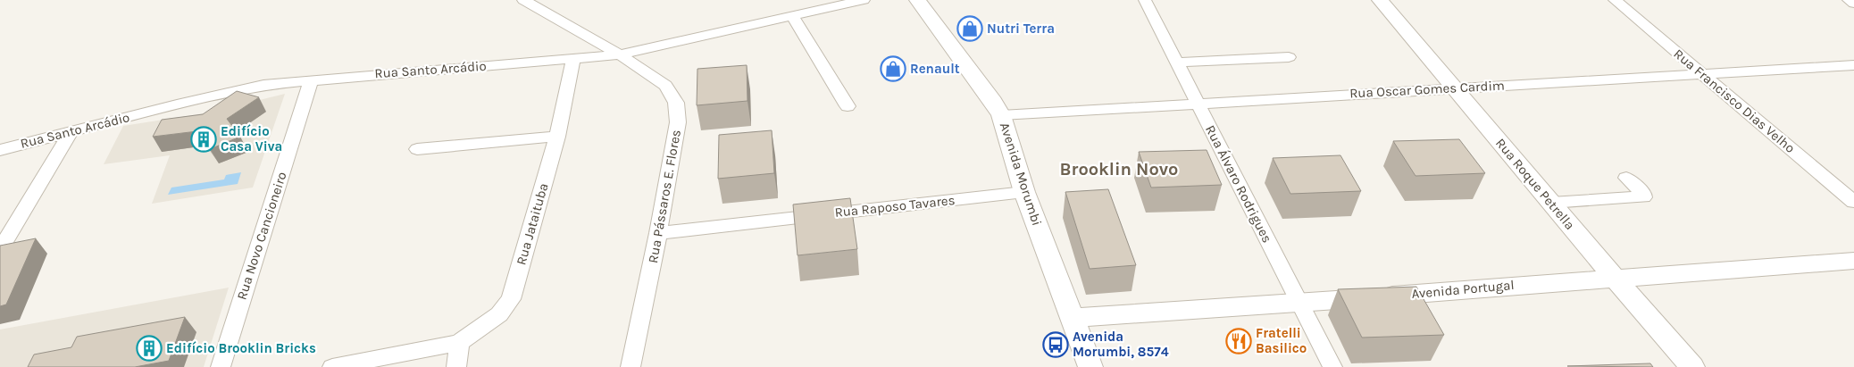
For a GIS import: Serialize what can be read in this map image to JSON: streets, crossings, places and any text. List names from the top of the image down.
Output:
{
  "streets": {
    "street": [
      "Rua Santo Arcádio",
      "Rua Oscar Gomes Cardim",
      "Rua Francisco Dias Velho",
      "Avenida Morumbi",
      "Rua Álvaro Rodrigues",
      "Rua Roque Petrella",
      "Rua Pássaros E. Flores",
      "Rua Raposo Tavares",
      "Rua Jataituba",
      "Rua Novo Cancioneiro",
      "Avenida Portugal"
    ]
  },
  "crossings": [
    ["Rua Santo Arcádio", "Rua Pássaros E. Flores"],
    ["Rua Santo Arcádio", "Rua Jataituba"],
    ["Rua Santo Arcádio", "Rua Novo Cancioneiro"],
    ["Rua Oscar Gomes Cardim", "Rua Francisco Dias Velho"],
    ["Rua Oscar Gomes Cardim", "Avenida Morumbi"],
    ["Rua Oscar Gomes Cardim", "Rua Álvaro Rodrigues"],
    ["Rua Oscar Gomes Cardim", "Rua Roque Petrella"],
    ["Avenida Morumbi", "Rua Raposo Tavares"],
    ["Avenida Morumbi", "Avenida Portugal"],
    ["Rua Álvaro Rodrigues", "Avenida Portugal"],
    ["Rua Roque Petrella", "Avenida Portugal"],
    ["Rua Pássaros E. Flores", "Rua Raposo Tavares"]
  ],
  "districts": ["Brooklin Novo"],
  "places": {
    "shop": ["Nutri Terra", "Renault"],
    "building": ["Edifício Casa Viva", "Edifício Brooklin Bricks"],
    "restaurant": ["Fratelli Basilico"],
    "bus stop": ["Avenida Morumbi, 8574"]
  }
}
